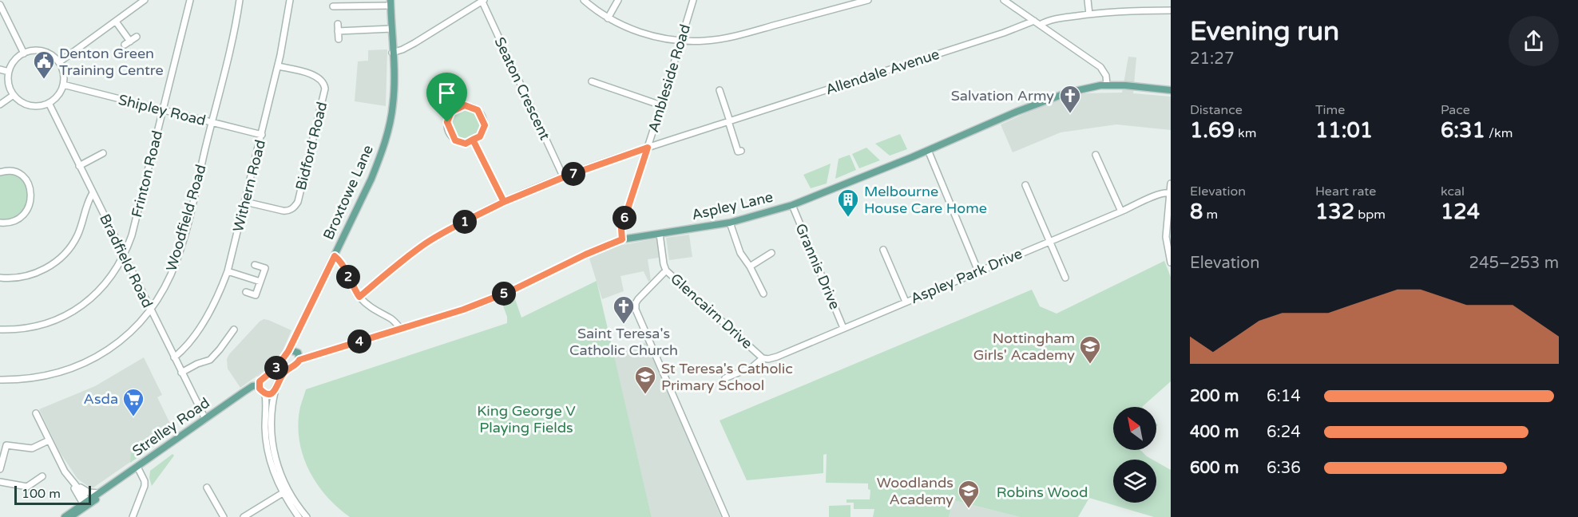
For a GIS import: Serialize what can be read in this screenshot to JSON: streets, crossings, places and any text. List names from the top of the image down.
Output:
{
  "streets": {
    "main road": ["Broxtowe Lane", "Aspley Lane", "Strelley Road"],
    "street": [
      "Allendale Avenue",
      "Ambleside Road",
      "Seaton Crescent",
      "Shipley Road",
      "Bidford Road",
      "Frinton Road",
      "Withern Road",
      "Woodfield Road",
      "Bradfield Road",
      "Grannis Drive",
      "Aspley Park Drive",
      "Glencairn Drive"
    ]
  },
  "crossings": [
    ["Allendale Avenue", "Ambleside Road"],
    ["Allendale Avenue", "Seaton Crescent"],
    ["Ambleside Road", "Aspley Lane"],
    ["Shipley Road", "Frinton Road"],
    ["Shipley Road", "Withern Road"],
    ["Shipley Road", "Woodfield Road"],
    ["Shipley Road", "Bradfield Road"],
    ["Bidford Road", "Withern Road"],
    ["Frinton Road", "Bradfield Road"],
    ["Withern Road", "Bradfield Road"],
    ["Broxtowe Lane", "Strelley Road"],
    ["Aspley Lane", "Grannis Drive"],
    ["Aspley Lane", "Glencairn Drive"],
    ["Woodfield Road", "Bradfield Road"],
    ["Bradfield Road", "Strelley Road"],
    ["Grannis Drive", "Aspley Park Drive"],
    ["Aspley Park Drive", "Glencairn Drive"]
  ],
  "parks": ["King George V Playing Fields", "Robins Wood"],
  "places": {
    "public building": ["Denton Green Training Centre"],
    "church": ["Salvation Army", "Saint Teresa's Catholic Church"],
    "building": ["Melbourne House Care Home"],
    "school or university": ["Nottingham Girls' Academy", "St Teresa's Catholic Primary School", "Woodlands Academy"],
    "supermarket": ["Asda"]
  },
  "scale_bar": "100 m",
  "north": "top left",
  "page": {
    "heading": ["Evening run", "21:27"],
    "stats": [
      ["Distance", "1.69 km"],
      ["Time", "11:01"],
      ["Pace", "6:31 /km"],
      ["Elevation", "8 m"],
      ["Heart rate", "132 bpm"],
      ["kcal", "124"]
    ],
    "pins": [
      "7",
      "6",
      "1",
      "2",
      "5",
      "4",
      "3"
    ],
    "chart": ["Elevation", "245–253 m"],
    "list": [
      {
        "name": "200 m",
        "note": "6:14"
      },
      {
        "name": "400 m",
        "note": "6:24"
      },
      {
        "name": "600 m",
        "note": "6:36"
      }
    ],
    "scale": "100 m"
  }
}
